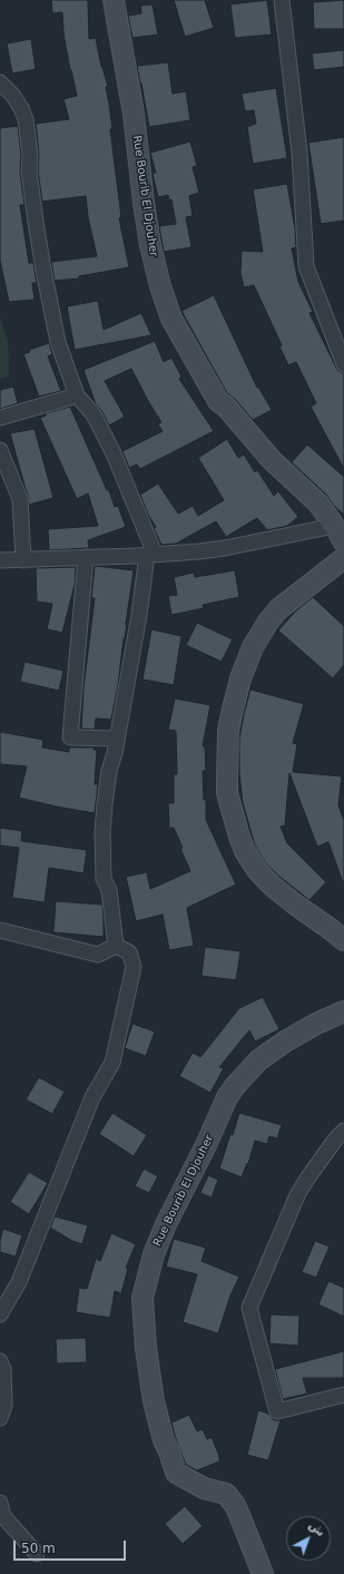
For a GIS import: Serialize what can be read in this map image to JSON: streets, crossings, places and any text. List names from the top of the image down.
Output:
{
  "streets": {
    "main road": ["Rue Bourib El Djouher"]
  },
  "scale_bar": "50 m",
  "north": "top right"
}
